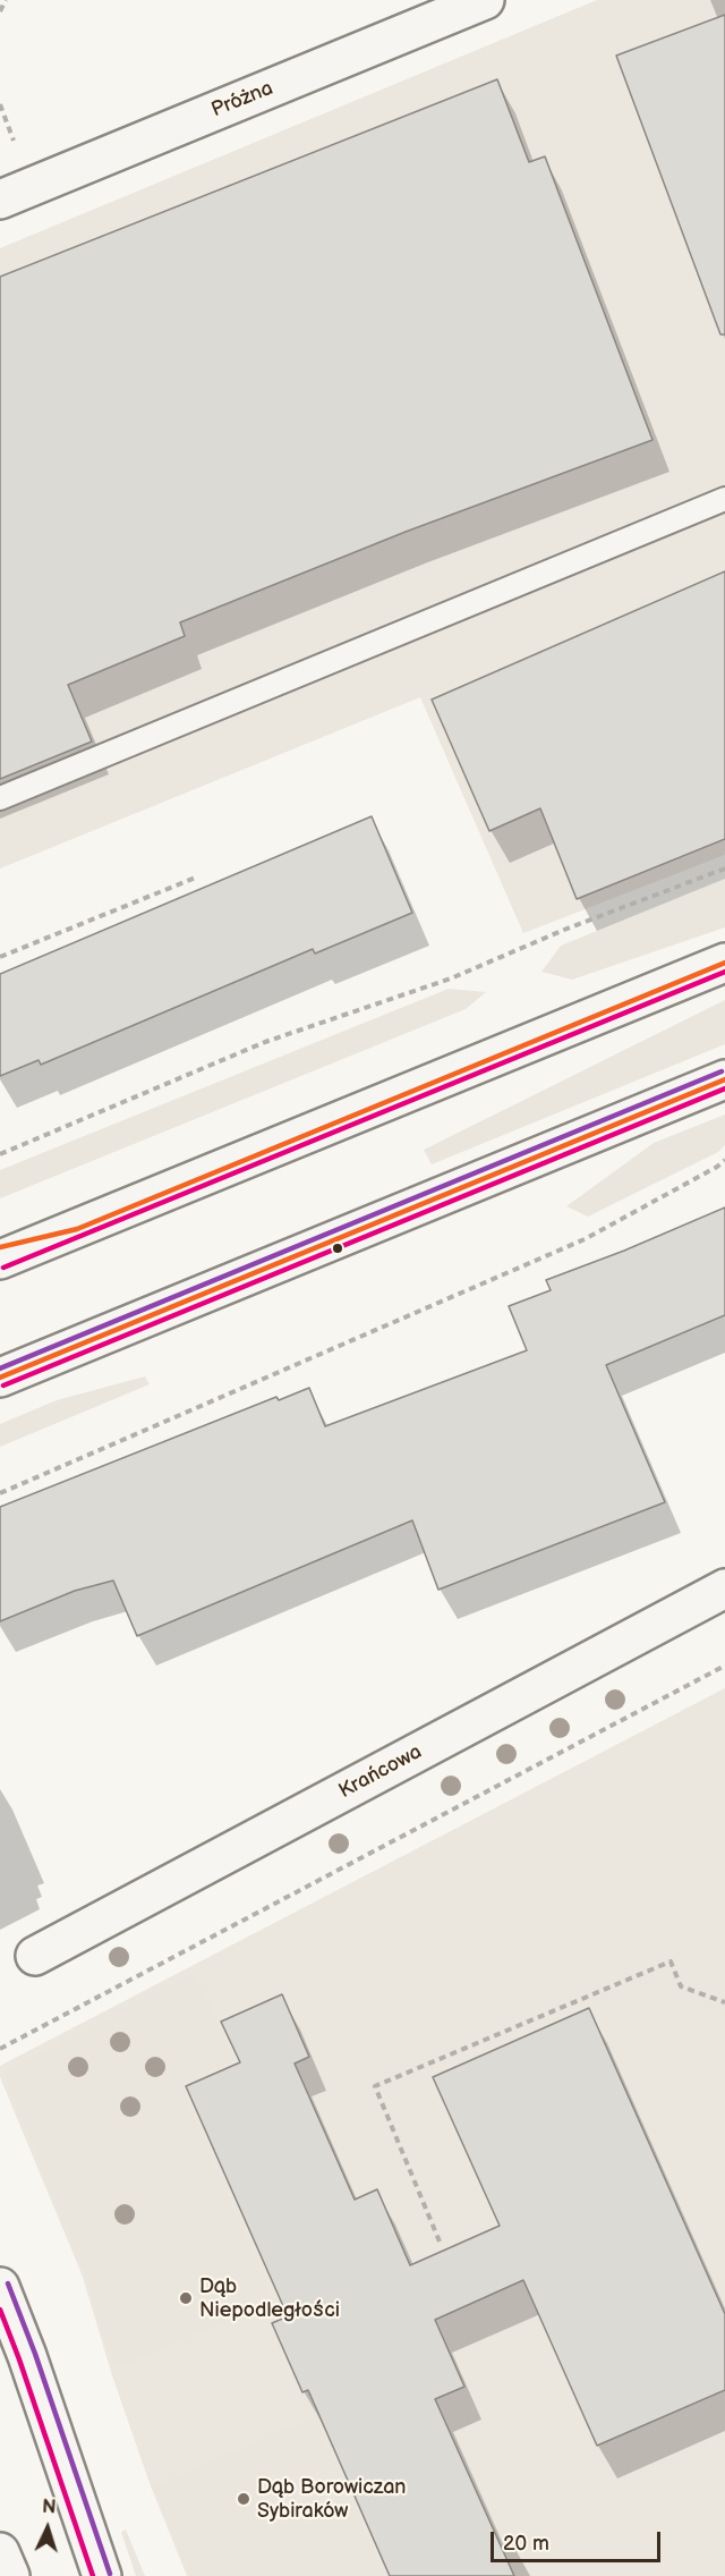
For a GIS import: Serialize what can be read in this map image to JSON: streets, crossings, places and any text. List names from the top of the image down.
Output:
{
  "streets": {
    "main road": ["Próżna", "Krańcowa"]
  },
  "places": ["Dąb Niepodległości", "Dąb Borowiczan Sybiraków"],
  "scale_bar": "20 m",
  "north": "top"
}
